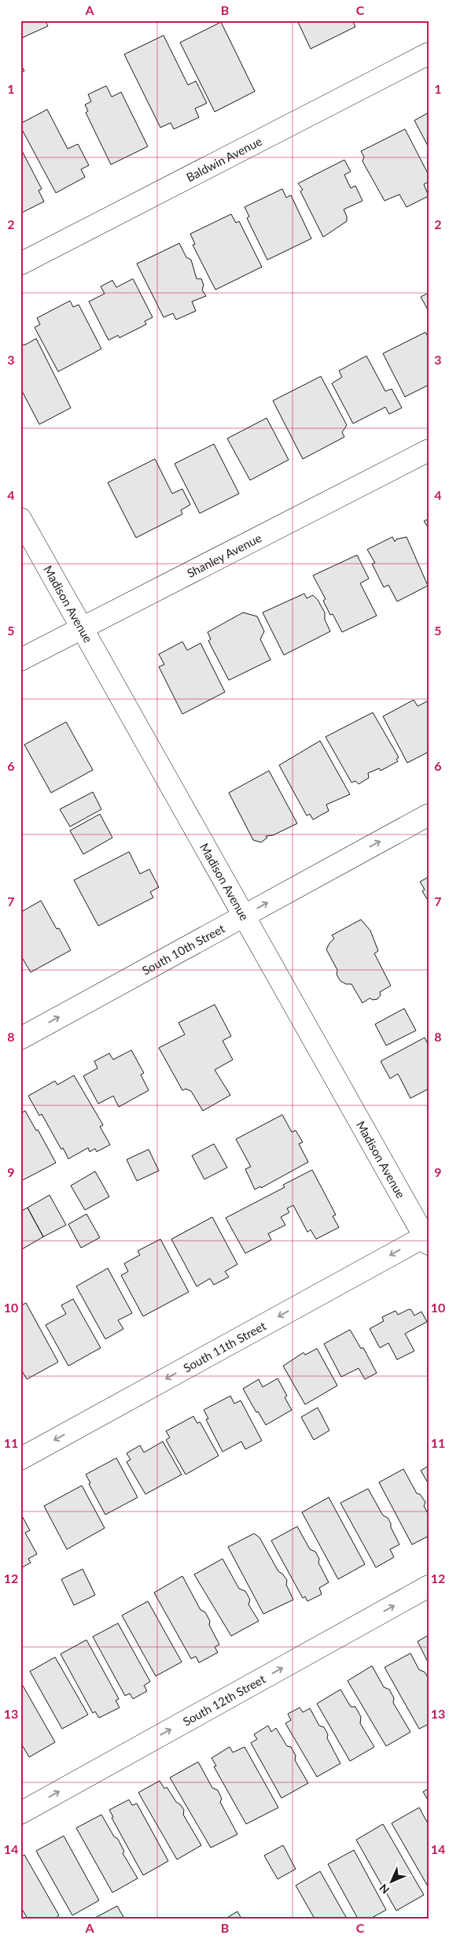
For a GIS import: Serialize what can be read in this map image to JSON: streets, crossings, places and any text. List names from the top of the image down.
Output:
{
  "streets": {
    "street": [
      "Baldwin Avenue",
      "Shanley Avenue",
      "Madison Avenue",
      "South 10th Street",
      "South 11th Street",
      "South 12th Street"
    ]
  },
  "crossings": [
    ["Shanley Avenue", "Madison Avenue"],
    ["Madison Avenue", "South 10th Street"],
    ["Madison Avenue", "South 11th Street"]
  ],
  "one_way": ["South 10th Street", "South 11th Street", "South 12th Street"],
  "north": "bottom left",
  "grid": {
    "columns": ["A", "B", "C"],
    "rows": [
      "1",
      "2",
      "3",
      "4",
      "5",
      "6",
      "7",
      "8",
      "9",
      "10",
      "11",
      "12",
      "13",
      "14"
    ]
  }
}
